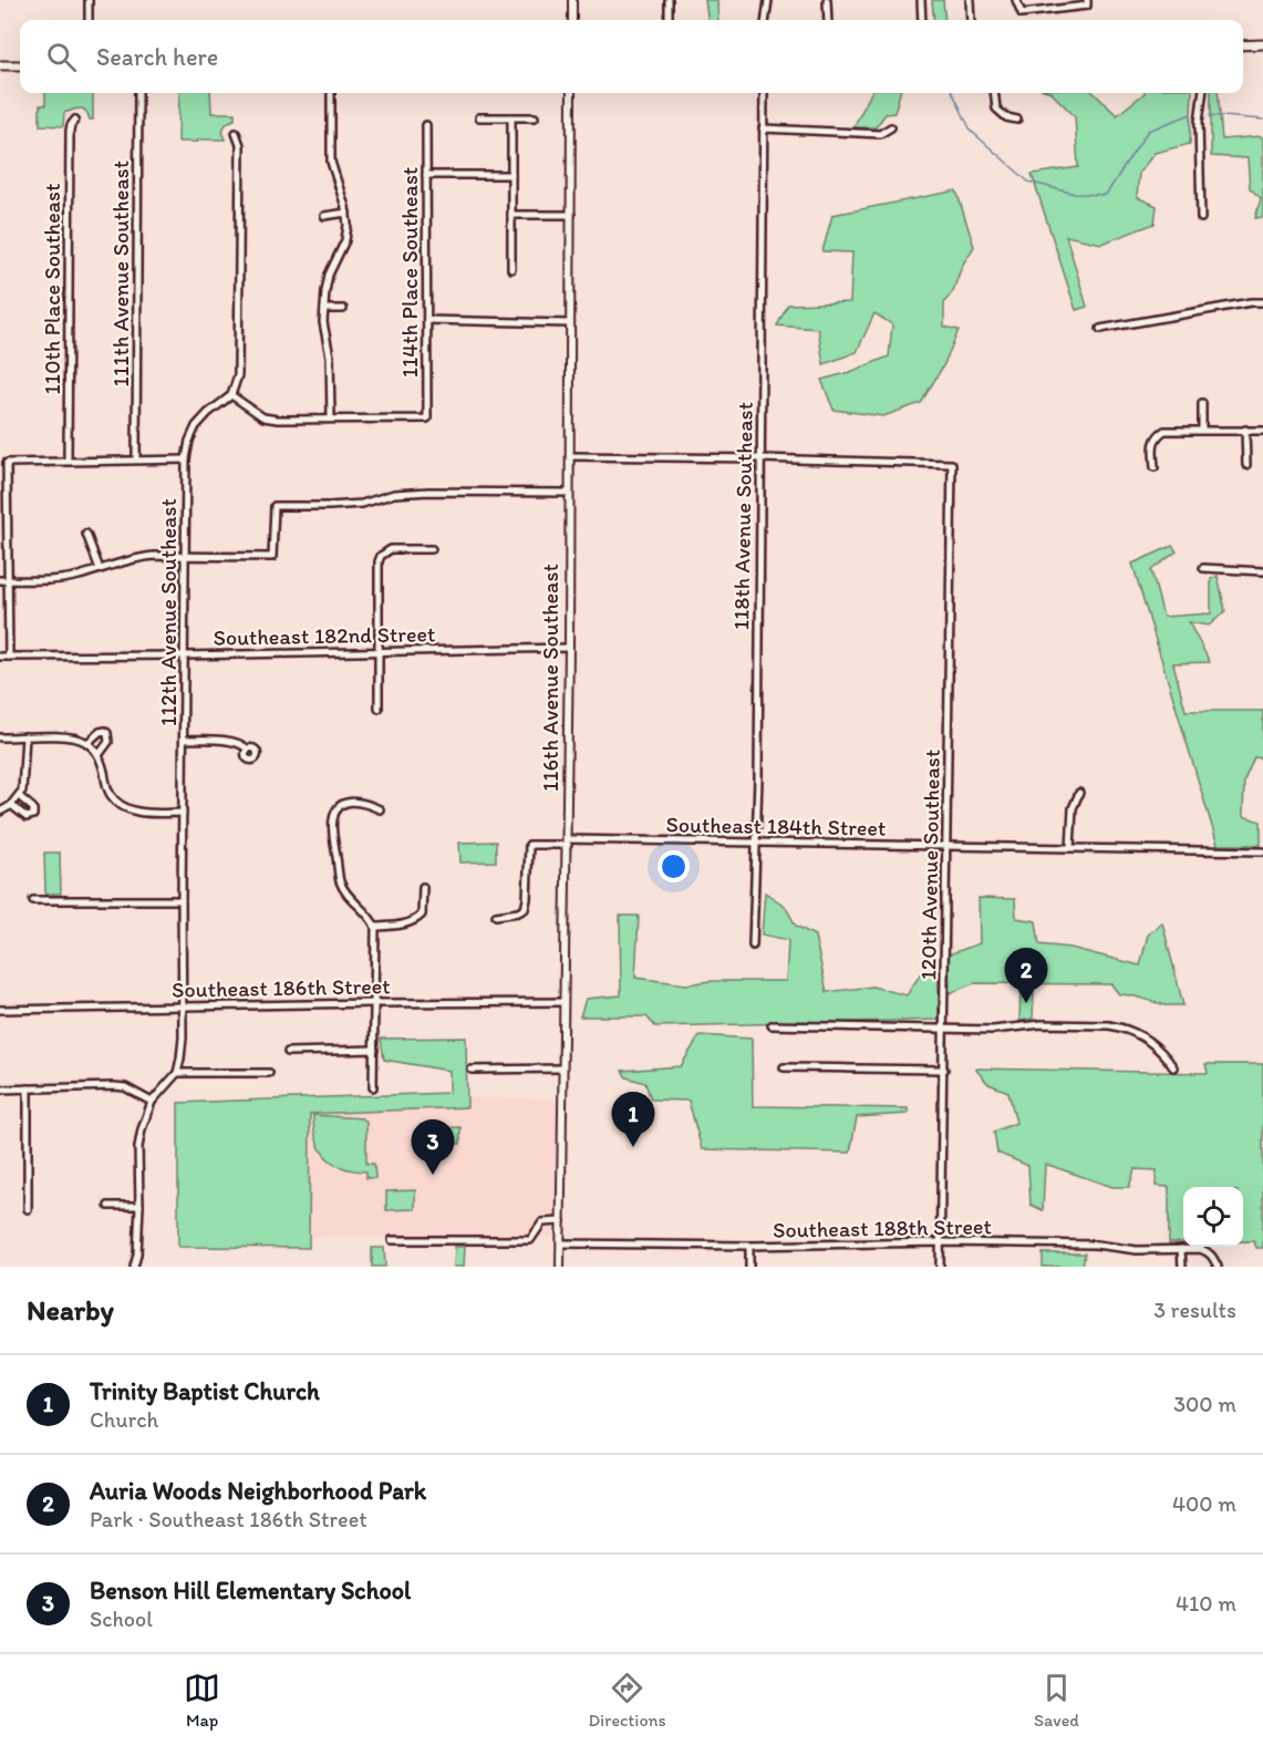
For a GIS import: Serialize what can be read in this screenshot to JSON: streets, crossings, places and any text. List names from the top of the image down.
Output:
{
  "streets": {
    "street": [
      "114th Place Southeast",
      "111th Avenue Southeast",
      "110th Place Southeast",
      "118th Avenue Southeast",
      "112th Avenue Southeast",
      "Southeast 182nd Street",
      "116th Avenue Southeast",
      "Southeast 184th Street",
      "120th Avenue Southeast",
      "Southeast 186th Street",
      "Southeast 188th Street"
    ]
  },
  "crossings": [
    ["118th Avenue Southeast", "Southeast 184th Street"],
    ["118th Avenue Southeast", "120th Avenue Southeast"],
    ["112th Avenue Southeast", "Southeast 182nd Street"],
    ["112th Avenue Southeast", "Southeast 186th Street"],
    ["Southeast 182nd Street", "116th Avenue Southeast"],
    ["116th Avenue Southeast", "Southeast 184th Street"],
    ["116th Avenue Southeast", "Southeast 186th Street"],
    ["116th Avenue Southeast", "Southeast 188th Street"],
    ["Southeast 184th Street", "120th Avenue Southeast"],
    ["120th Avenue Southeast", "Southeast 188th Street"]
  ],
  "page": {
    "search": "Search here",
    "pins": ["2", "1", "3"],
    "heading": ["Nearby", "3 results"],
    "list": [
      {
        "mark": "1",
        "name": "Trinity Baptist Church",
        "note": "Church",
        "value": "300 m"
      },
      {
        "mark": "2",
        "name": "Auria Woods Neighborhood Park",
        "note": "Park · Southeast 186th Street",
        "value": "400 m"
      },
      {
        "mark": "3",
        "name": "Benson Hill Elementary School",
        "note": "School",
        "value": "410 m"
      }
    ],
    "nav": ["Map", "Directions", "Saved"]
  }
}
